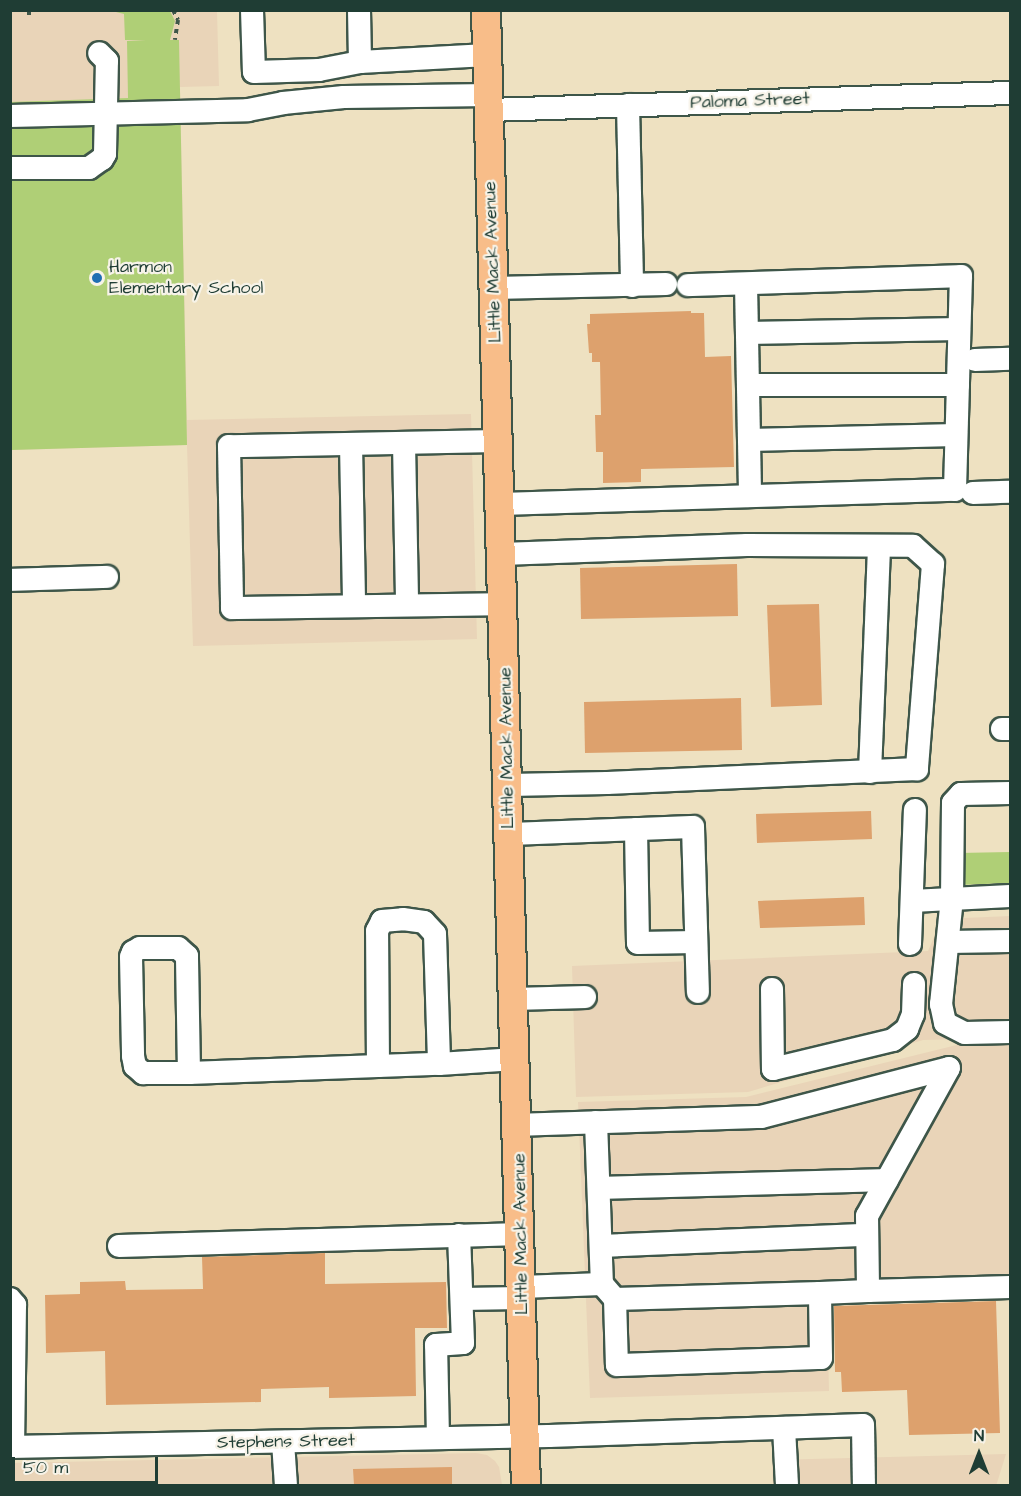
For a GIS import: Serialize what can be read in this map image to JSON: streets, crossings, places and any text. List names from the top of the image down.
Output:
{
  "streets": {
    "main road": ["Little Mack Avenue"],
    "street": ["Paloma Street", "Stephens Street"]
  },
  "crossings": [
    ["Paloma Street", "Little Mack Avenue"],
    ["Little Mack Avenue", "Stephens Street"]
  ],
  "places": ["Harmon Elementary School"],
  "scale_bar": "50 m",
  "north": "top"
}
